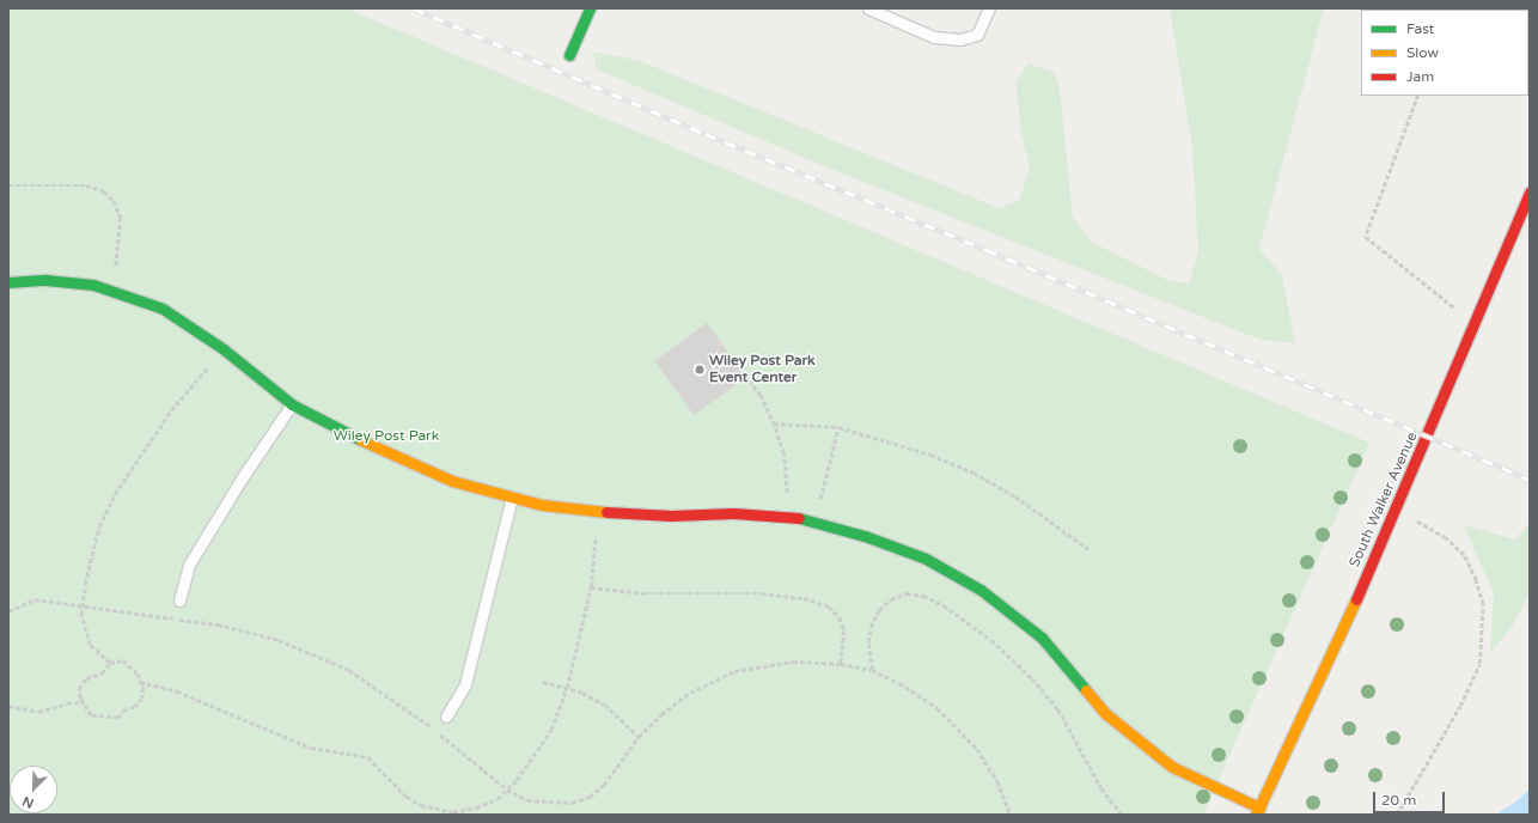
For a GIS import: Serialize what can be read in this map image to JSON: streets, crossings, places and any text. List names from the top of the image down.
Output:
{
  "streets": {
    "street": ["South Walker Avenue"]
  },
  "parks": ["Wiley Post Park"],
  "places": ["Wiley Post Park Event Center"],
  "legend": ["Fast", "Slow", "Jam"],
  "scale_bar": "20 m",
  "north": "bottom left"
}
